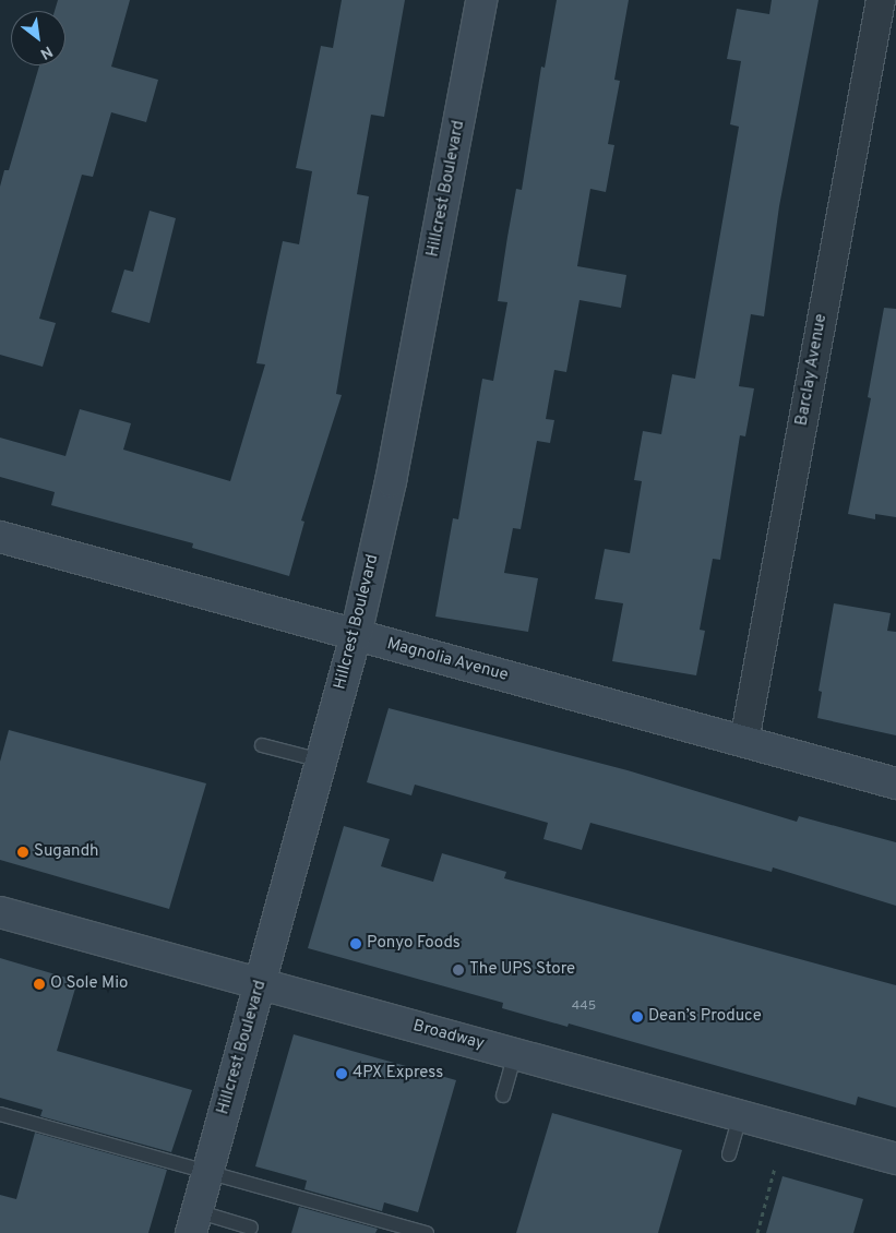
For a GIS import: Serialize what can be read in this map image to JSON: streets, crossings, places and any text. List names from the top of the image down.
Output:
{
  "streets": {
    "street": [
      "Hillcrest Boulevard",
      "Barclay Avenue",
      "Magnolia Avenue",
      "Broadway"
    ]
  },
  "crossings": [
    ["Hillcrest Boulevard", "Magnolia Avenue"],
    ["Hillcrest Boulevard", "Broadway"],
    ["Barclay Avenue", "Magnolia Avenue"]
  ],
  "places": [
    "Sugandh",
    "Ponyo Foods",
    "The UPS Store",
    "O Sole Mio",
    "Dean’s Produce",
    "4PX Express"
  ],
  "house_numbers": ["445"],
  "north": "bottom right"
}
